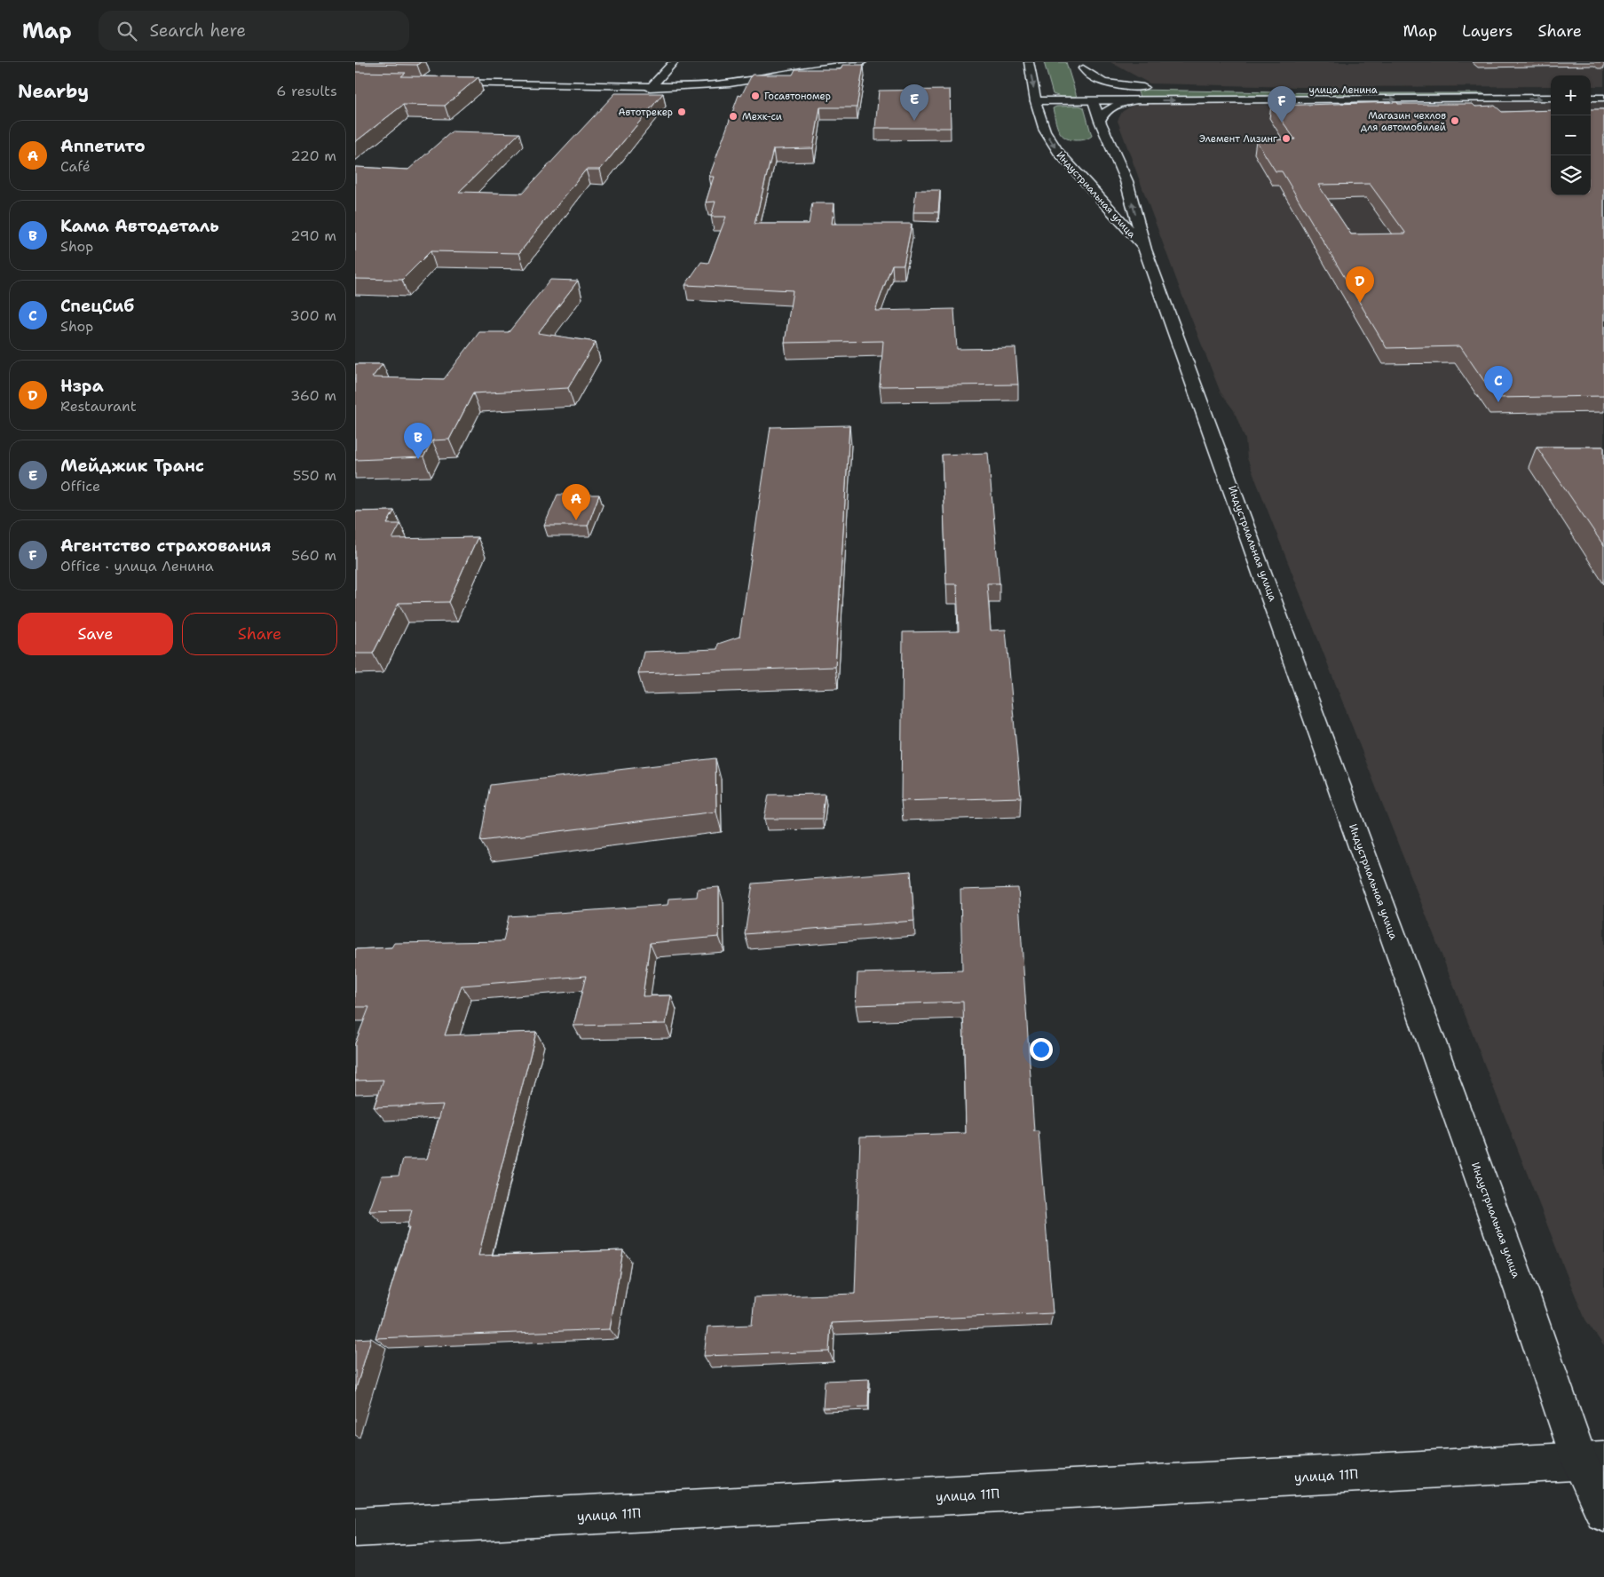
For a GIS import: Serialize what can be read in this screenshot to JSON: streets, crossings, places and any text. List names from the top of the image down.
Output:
{
  "streets": {
    "main road": ["улица Ленина", "Индустриальная улица", "улица 11П"]
  },
  "crossings": [
    ["улица Ленина", "Индустриальная улица"],
    ["Индустриальная улица", "улица 11П"]
  ],
  "places": [
    "Госавтономер",
    "Автотрекер",
    "Мехк-си",
    "Магазин чехлов для автомобилей",
    "Элемент Лизинг"
  ],
  "page": {
    "header": "Map",
    "search": "Search here",
    "nav": ["Map", "Layers", "Share"],
    "heading": ["Nearby", "6 results"],
    "map_buttons": ["+", "−"],
    "pins": [
      "E",
      "F",
      "D",
      "C",
      "B",
      "A"
    ],
    "list": [
      {
        "mark": "A",
        "name": "Аппетито",
        "note": "Café",
        "value": "220 m"
      },
      {
        "mark": "B",
        "name": "Кама Автодеталь",
        "note": "Shop",
        "value": "290 m"
      },
      {
        "mark": "C",
        "name": "СпецСиб",
        "note": "Shop",
        "value": "300 m"
      },
      {
        "mark": "D",
        "name": "Нзра",
        "note": "Restaurant",
        "value": "360 m"
      },
      {
        "mark": "E",
        "name": "Мейджик Транс",
        "note": "Office",
        "value": "550 m"
      },
      {
        "mark": "F",
        "name": "Агентство страхования",
        "note": "Office · улица Ленина",
        "value": "560 m"
      }
    ],
    "buttons": ["Save", "Share"]
  }
}
